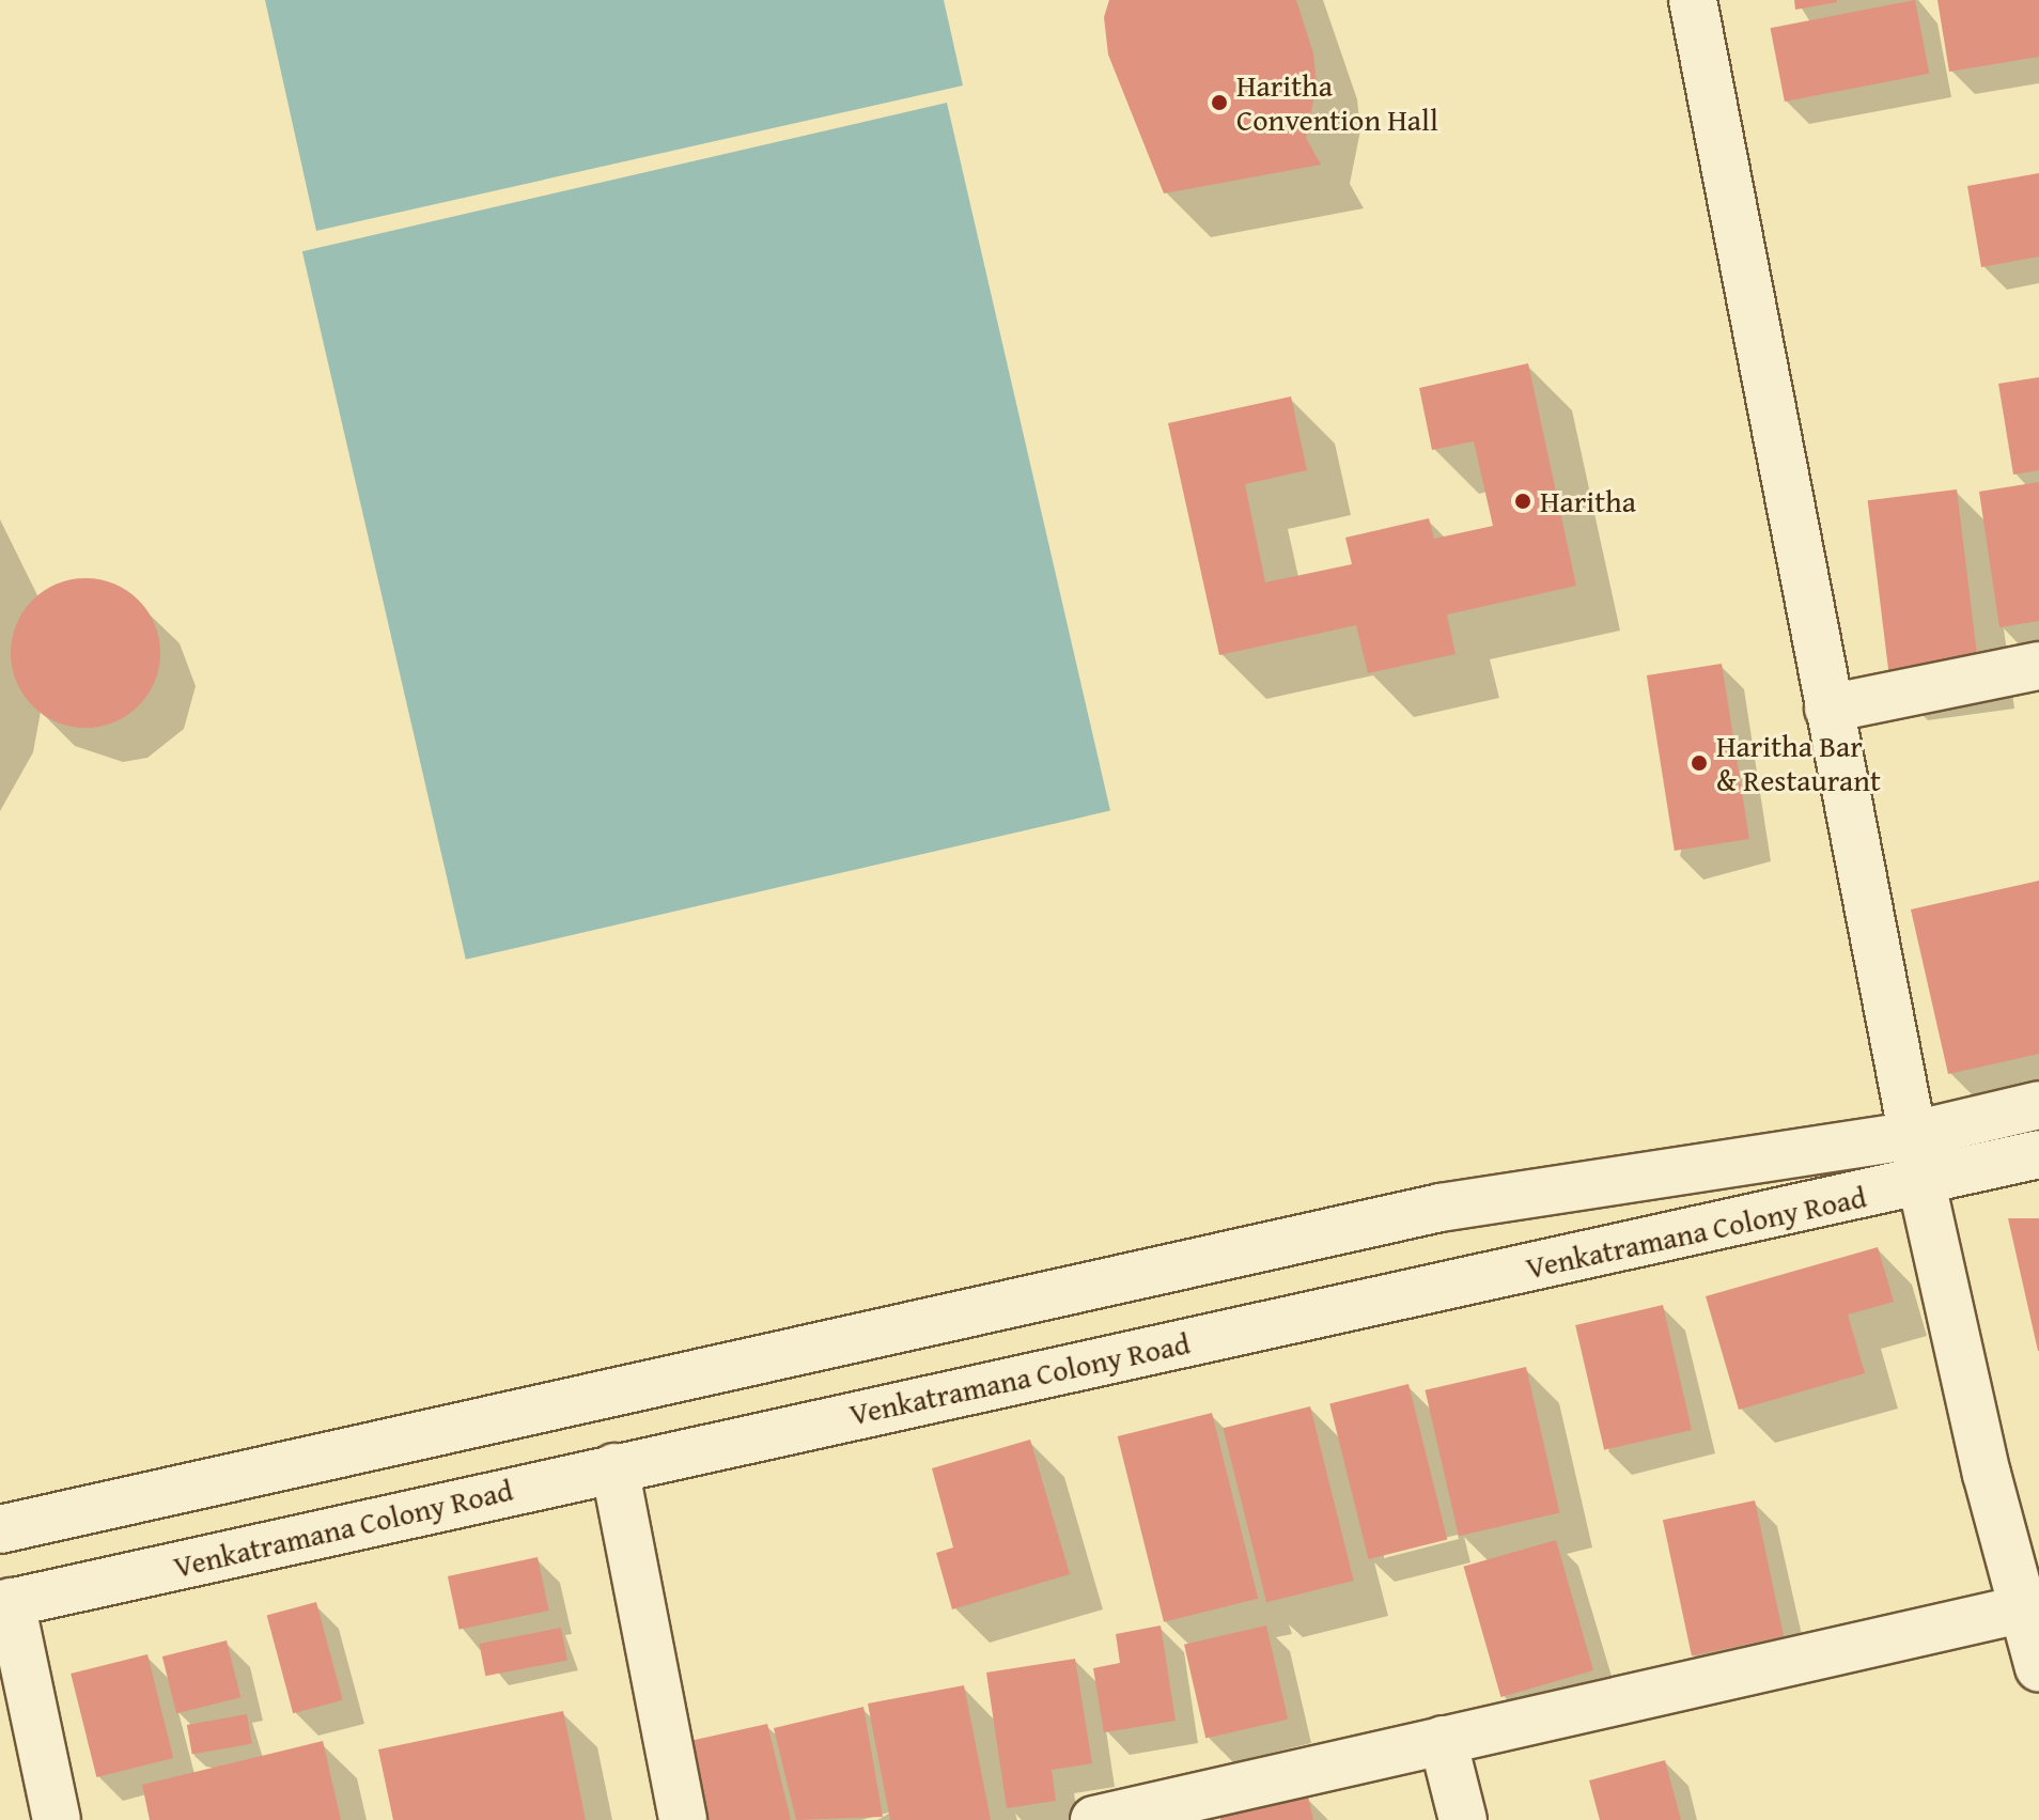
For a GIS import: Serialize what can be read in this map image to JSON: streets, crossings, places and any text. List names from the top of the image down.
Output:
{
  "streets": {
    "main road": ["Venkatramana Colony Road"]
  },
  "places": ["Haritha Convention Hall", "Haritha", "Haritha Bar & Restaurant"]
}
